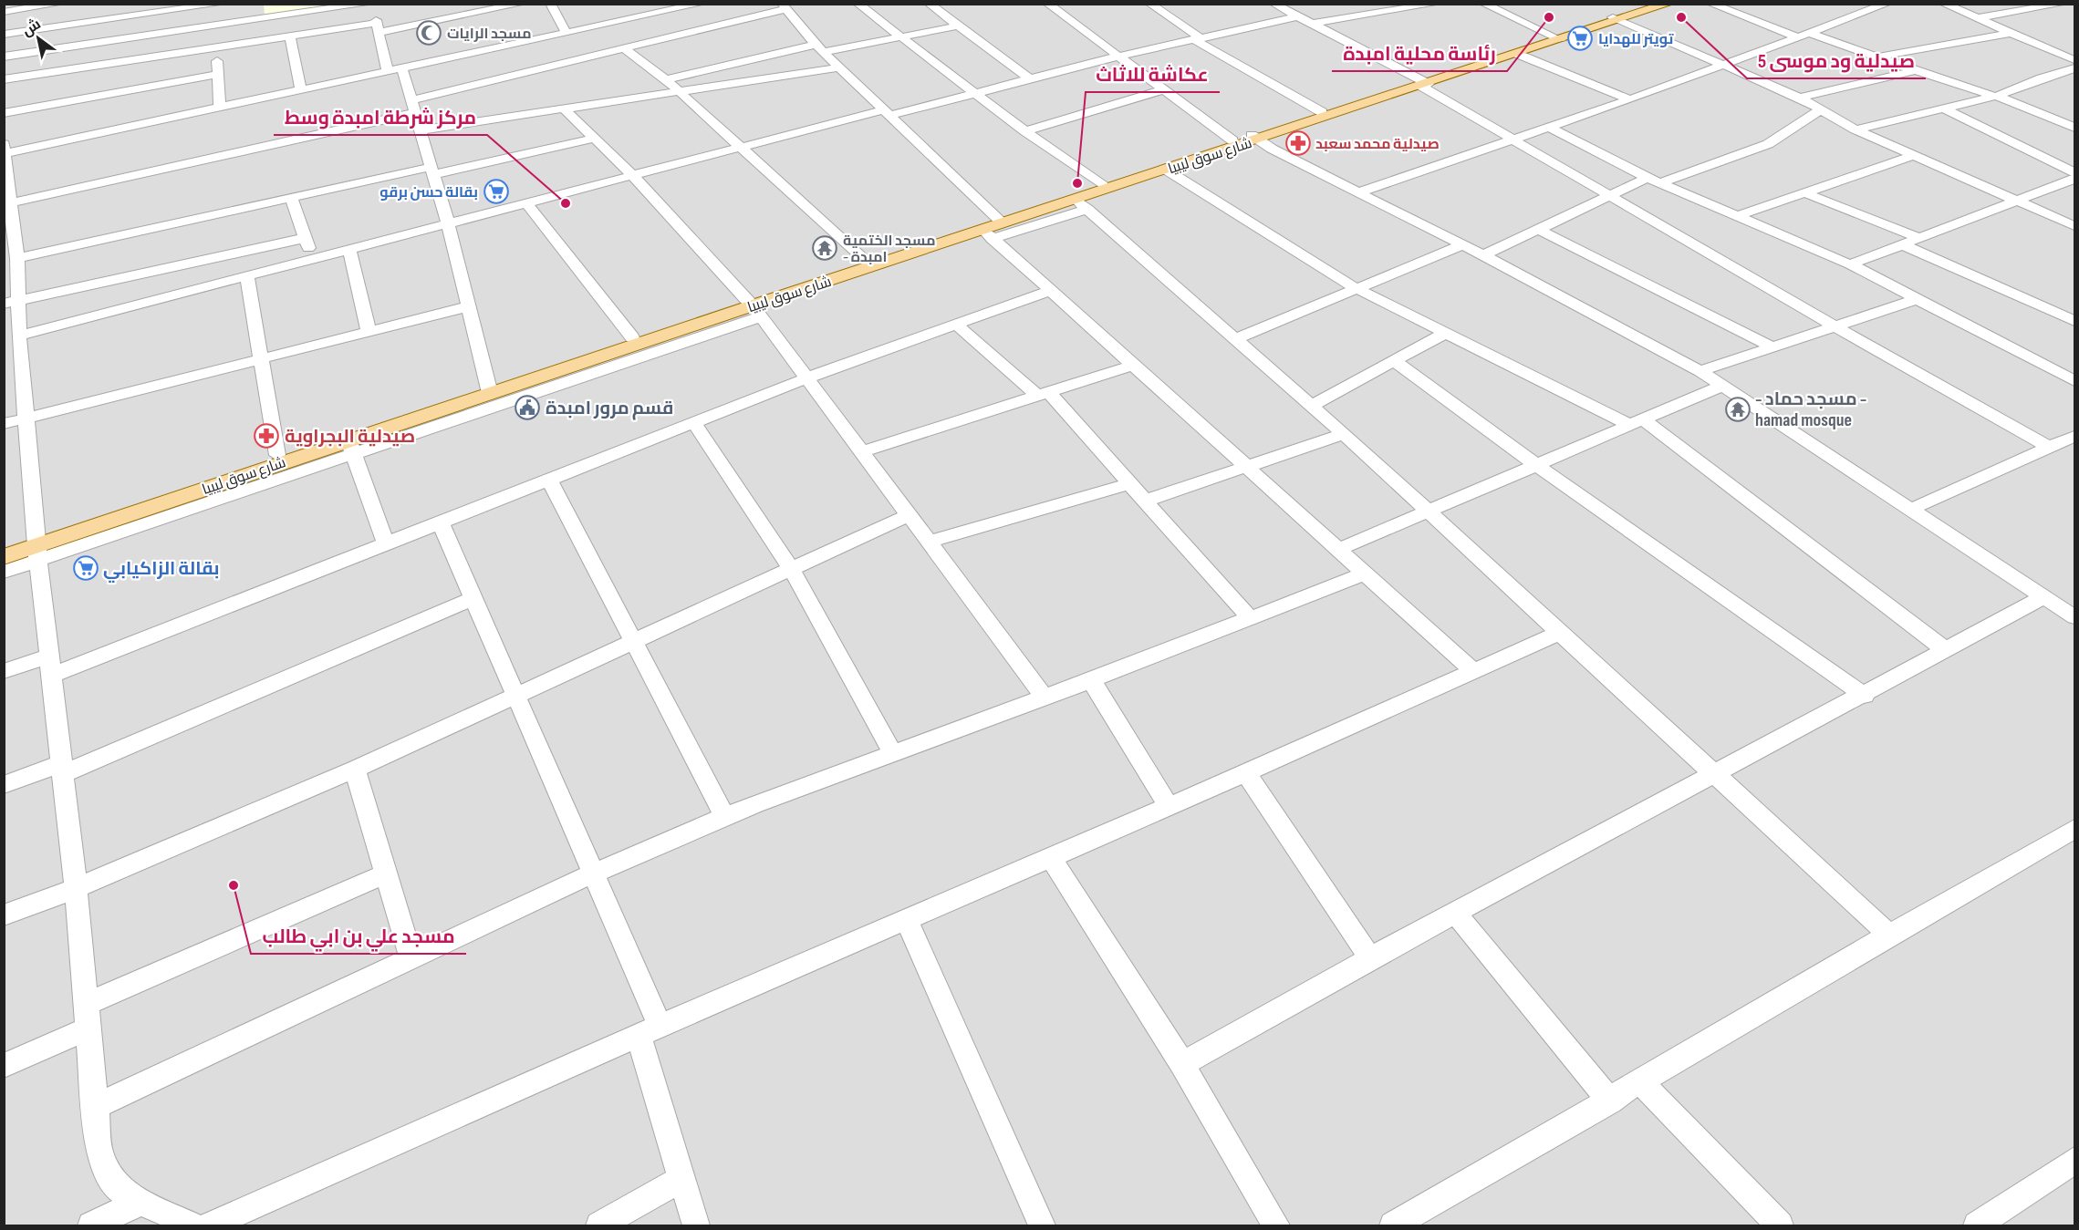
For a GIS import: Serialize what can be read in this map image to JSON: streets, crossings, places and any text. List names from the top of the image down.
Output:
{
  "streets": {
    "main road": ["شارع سوق ليبيا"]
  },
  "places": {
    "other": [
      "رئاسة محلية امبدة",
      "صيدلية ود موسى 5",
      "عكاشة للاثاث",
      "مركز شرطة امبدة وسط",
      "مسجد علي بن ابي طالب"
    ],
    "mosque": ["مسجد الرايات"],
    "supermarket": ["تويتر للهدايا", "بقالة حسن برقو", "بقالة الزاكيابي"],
    "pharmacy": ["صيدلية محمد سعبد", "صيدلية البجراوية"],
    "temple": ["مسجد الختمية - امبدة", "- مسجد حماد - hamad mosque"],
    "public building": ["قسم مرور امبدة"]
  },
  "north": "top left"
}
